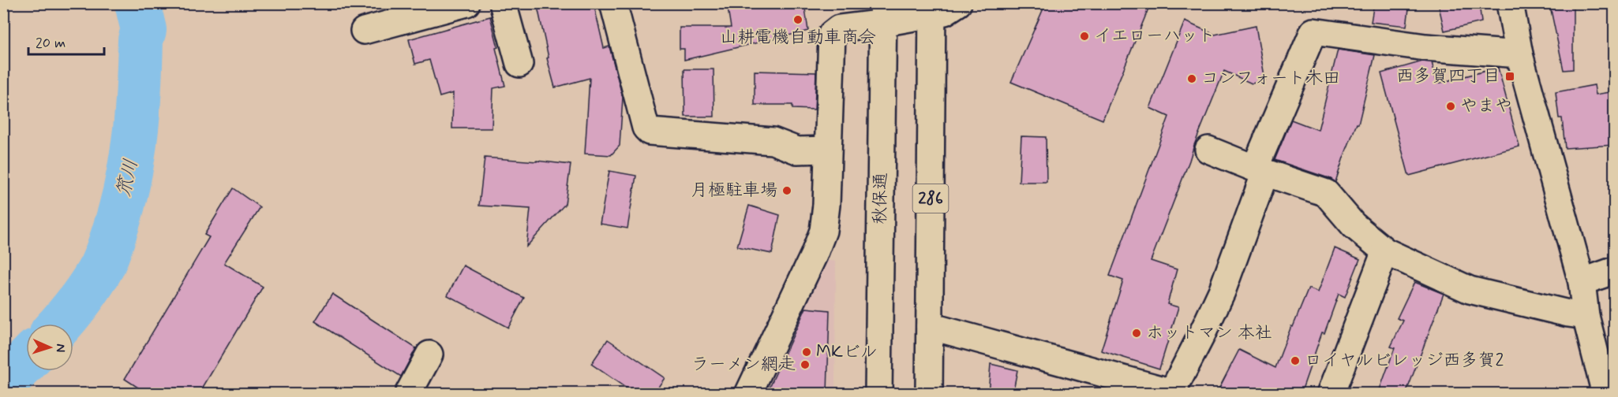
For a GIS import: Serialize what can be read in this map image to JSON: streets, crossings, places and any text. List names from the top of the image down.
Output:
{
  "streets": {
    "main road": ["秋保通", "286"]
  },
  "water": ["笊川"],
  "places": {
    "other": [
      "山耕電機自動車商会",
      "イエローハット",
      "コンフォート木田",
      "やまや",
      "月極駐車場",
      "ホットマン 本社",
      "MKビル",
      "ロイヤルビレッジ西多賀2",
      "ラーメン網走"
    ],
    "transit": ["西多賀四丁目"]
  },
  "scale_bar": "20 m",
  "north": "right"
}
